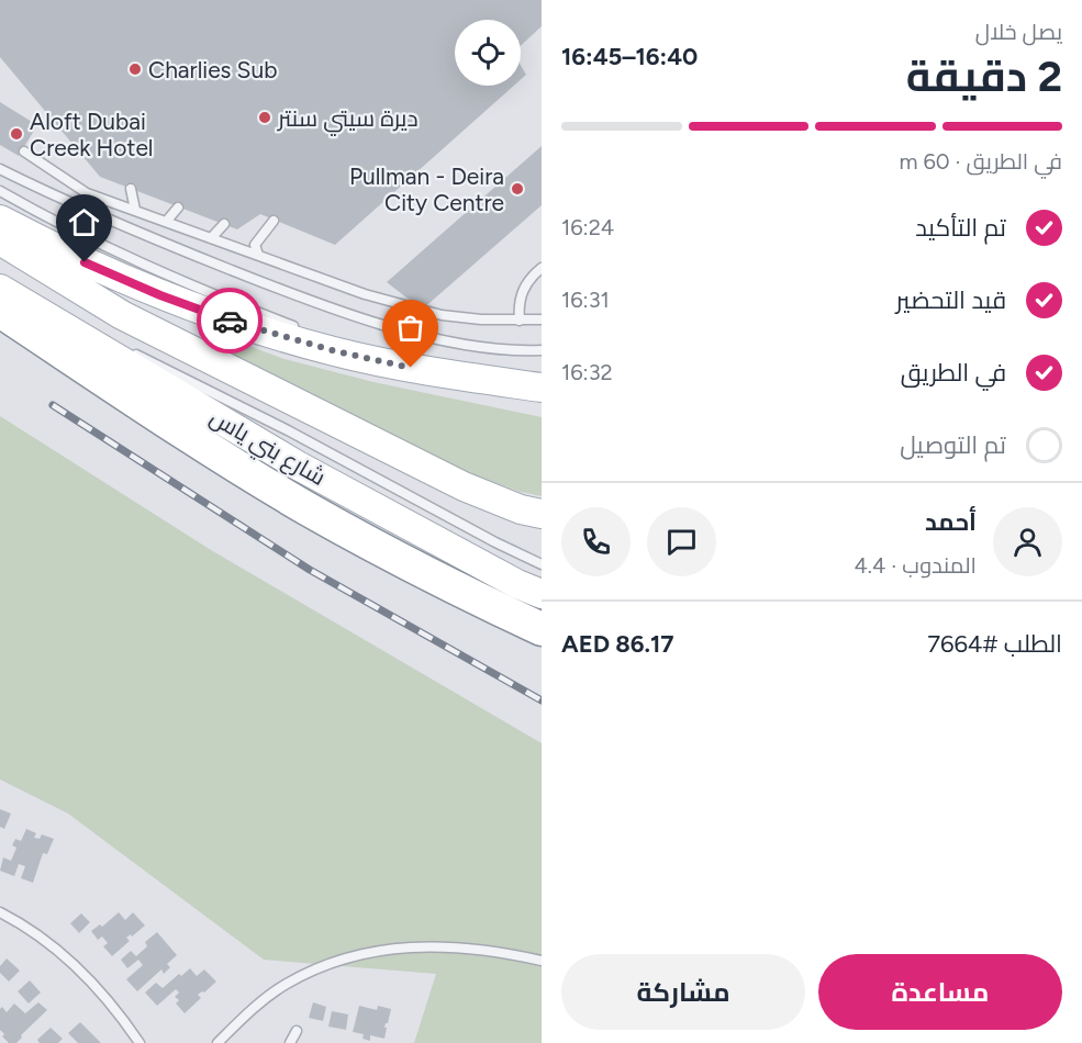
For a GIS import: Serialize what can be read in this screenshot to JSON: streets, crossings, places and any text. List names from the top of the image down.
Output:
{
  "streets": {
    "main road": ["شارع بني ياس"]
  },
  "places": [
    "Charlies Sub",
    "ديرة سيتي سنتر",
    "Aloft Dubai Creek Hotel",
    "Pullman - Deira City Centre"
  ],
  "page": {
    "heading": ["2 دقيقة", "يصل خلال", "16:40–16:45"],
    "panel": [
      "أحمد",
      "المندوب · 4.4",
      "الطلب #7664",
      "AED 86.17"
    ],
    "bar": "في الطريق · 60 m",
    "list": [
      ["تم التأكيد", "16:24"],
      ["قيد التحضير", "16:31"],
      ["في الطريق", "16:32"],
      "تم التوصيل"
    ],
    "buttons": ["مساعدة", "مشاركة"]
  }
}
